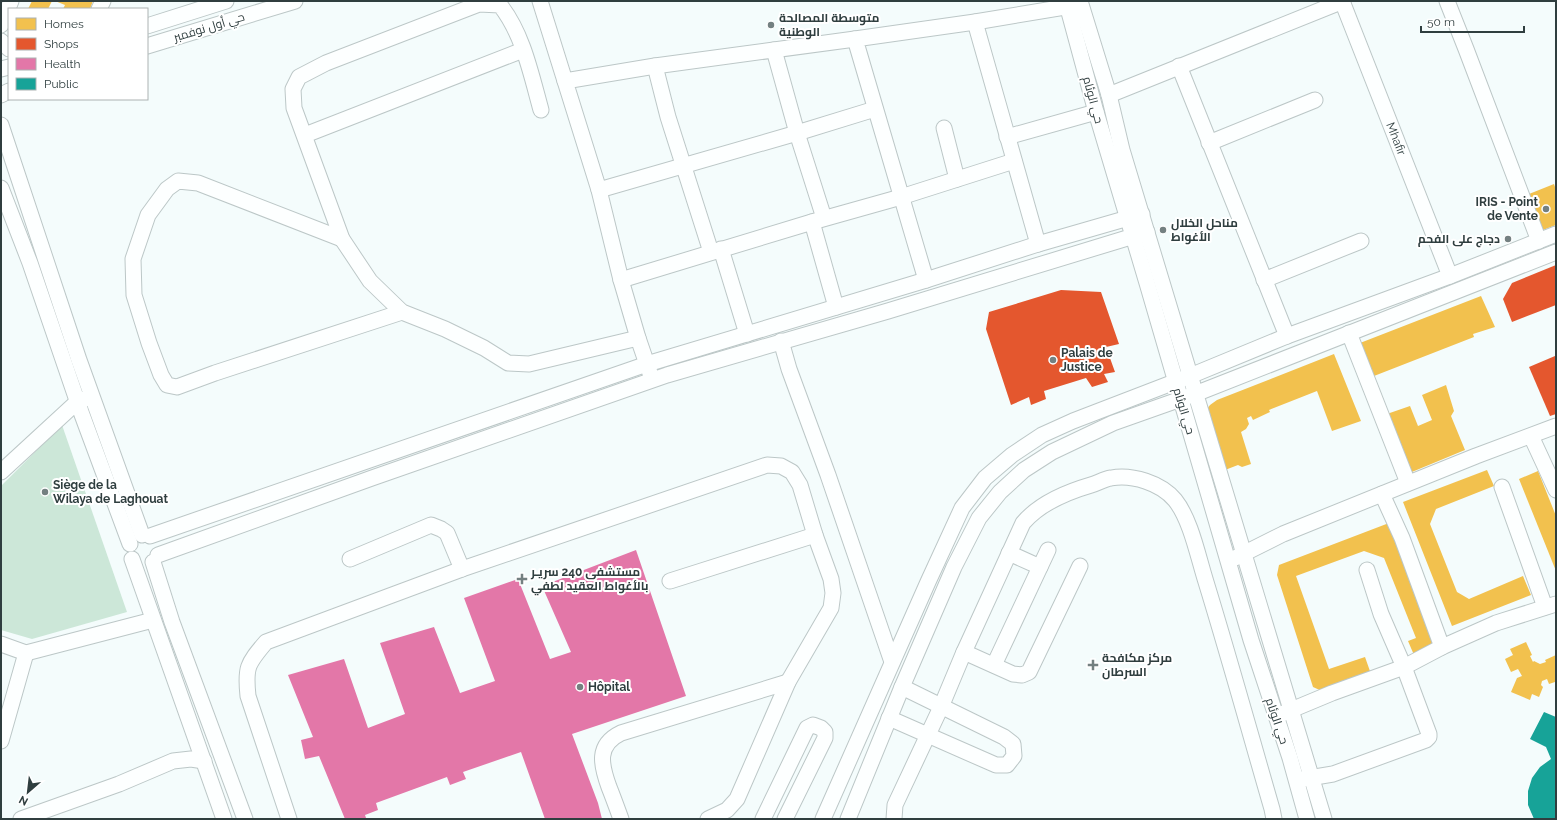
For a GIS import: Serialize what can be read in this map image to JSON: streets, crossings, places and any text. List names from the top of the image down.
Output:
{
  "streets": {
    "street": ["حي أول نوفمبر", "حي الوئام", "Mhafir"]
  },
  "places": {
    "other": [
      "متوسطة المصالحة الوطنية",
      "IRIS - Point de Vente",
      "مناحل الخلال الأغواط",
      "دجاج على الفحم",
      "Palais de Justice",
      "Siège de la Wilaya de Laghouat",
      "Hôpital"
    ],
    "health": ["مستشفى 240 سريـر بالأغواط العقيد لطفي", "مركز مكافحة السرطان"]
  },
  "legend": [
    "Homes",
    "Shops",
    "Health",
    "Public"
  ],
  "scale_bar": "50 m",
  "north": "bottom left"
}
